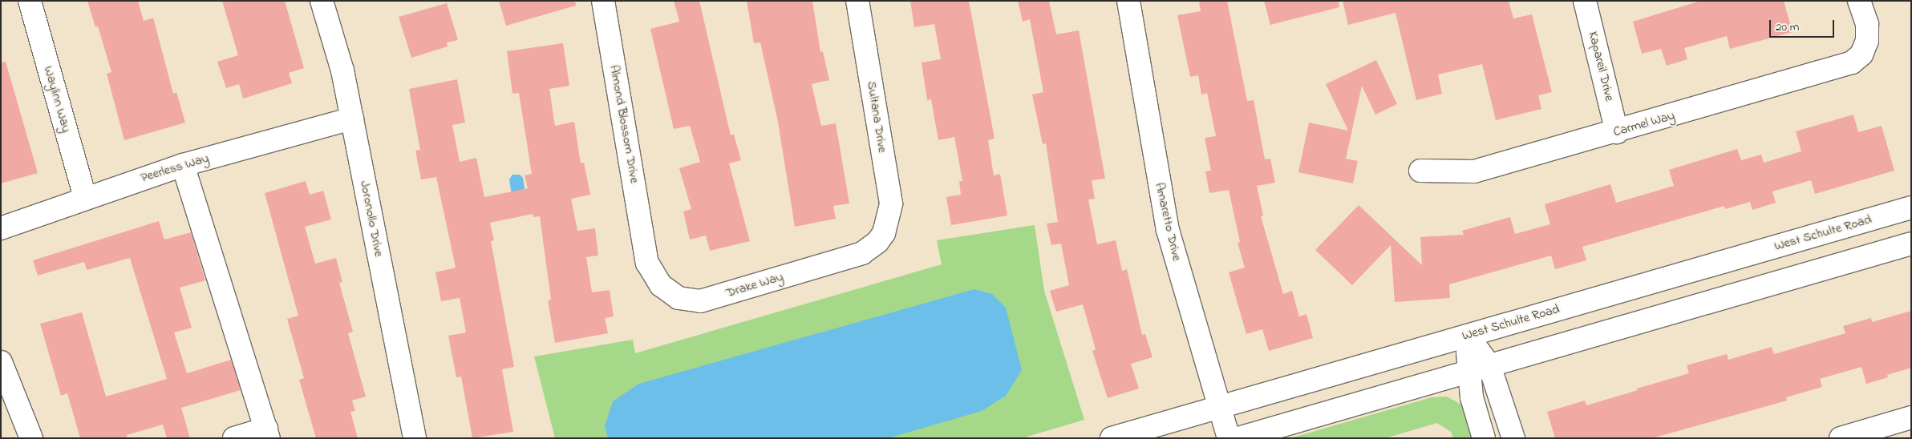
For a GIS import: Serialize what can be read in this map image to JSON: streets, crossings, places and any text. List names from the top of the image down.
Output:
{
  "streets": {
    "street": [
      "Kapareil Drive",
      "Waylinn Way",
      "Sultana Drive",
      "Almond Blossom Drive",
      "Carmel Way",
      "Peerless Way",
      "Joronollo Drive",
      "Amaretto Drive",
      "West Schulte Road",
      "Drake Way"
    ]
  },
  "crossings": [
    ["Kapareil Drive", "Carmel Way"],
    ["Waylinn Way", "Peerless Way"],
    ["Sultana Drive", "Drake Way"],
    ["Almond Blossom Drive", "Drake Way"],
    ["Peerless Way", "Joronollo Drive"],
    ["Amaretto Drive", "West Schulte Road"]
  ],
  "scale_bar": "20 m"
}
